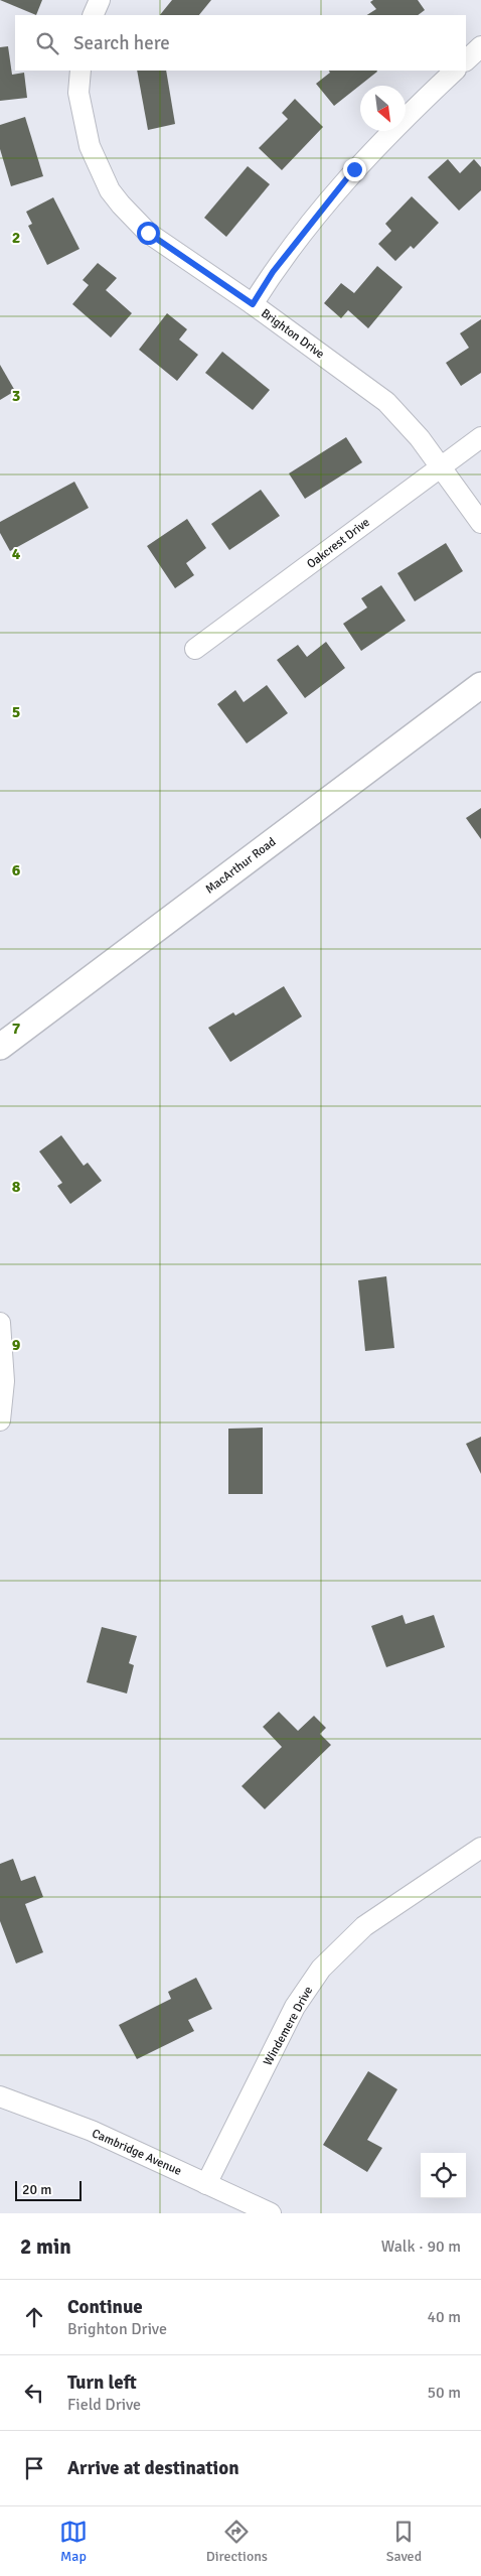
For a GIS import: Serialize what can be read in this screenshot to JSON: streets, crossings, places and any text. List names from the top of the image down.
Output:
{
  "streets": {
    "street": [
      "Brighton Drive",
      "Oakcrest Drive",
      "MacArthur Road",
      "Windemere Drive",
      "Cambridge Avenue"
    ]
  },
  "crossings": [
    ["Brighton Drive", "Oakcrest Drive"],
    ["Windemere Drive", "Cambridge Avenue"]
  ],
  "scale_bar": "20 m",
  "north": "bottom right",
  "page": {
    "search": "Search here",
    "scale": "20 m",
    "heading": ["2 min", "Walk · 90 m"],
    "list": [
      ["Continue", "Brighton Drive", "40 m"],
      ["Turn left", "Field Drive", "50 m"],
      "Arrive at destination"
    ],
    "nav": ["Map", "Directions", "Saved"]
  },
  "grid": {
    "rows": [
      "2",
      "3",
      "4",
      "5",
      "6",
      "7",
      "8",
      "9"
    ]
  }
}
